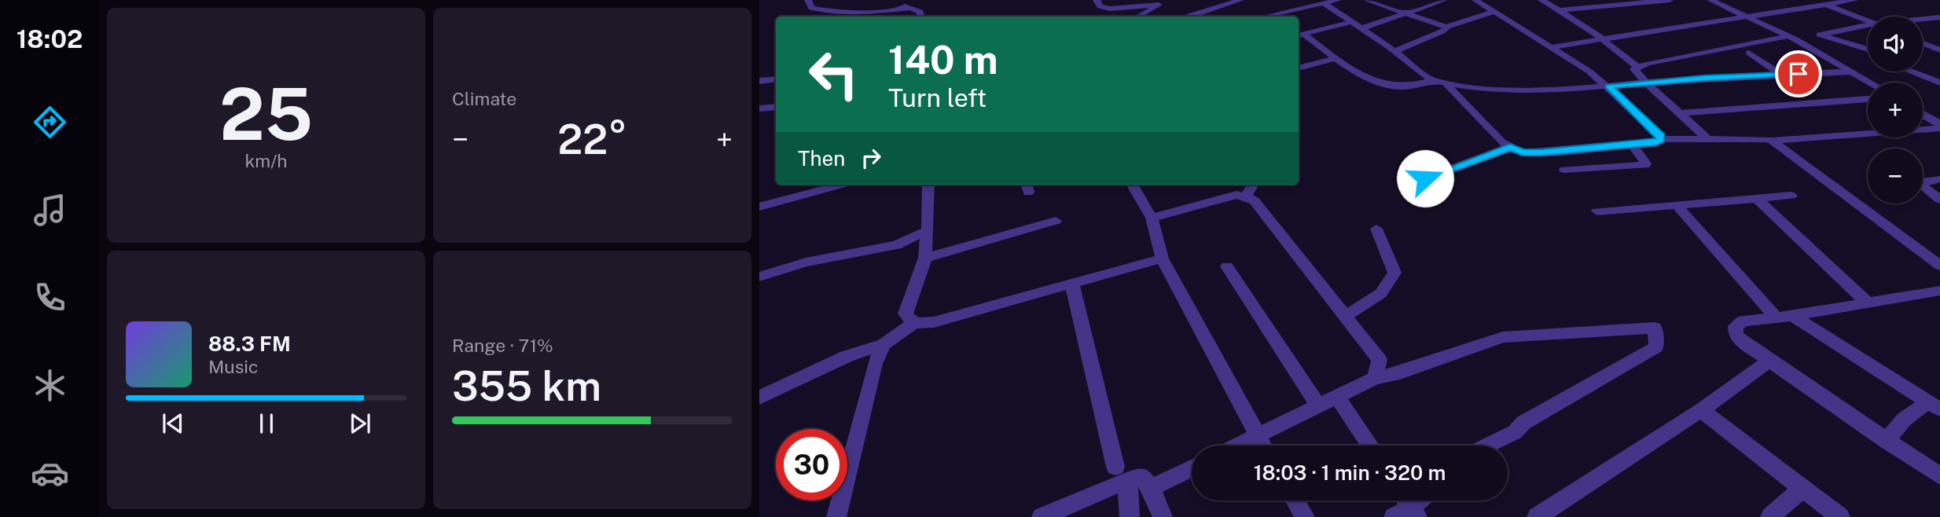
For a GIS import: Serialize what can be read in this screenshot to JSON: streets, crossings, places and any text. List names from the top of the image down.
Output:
{
  "page": {
    "tabs": "18:02",
    "tile": [
      ["25", "km/h"],
      "Climate",
      ["Range · 71%", "355 km"]
    ],
    "map_buttons": ["+", "−"],
    "turn": ["140 m", "Turn left"],
    "heat": ["−", "22°", "+"],
    "then": "Then",
    "song": ["88.3 FM", "Music"],
    "limit": "30",
    "trip": "18:03 · 1 min · 320 m"
  }
}
